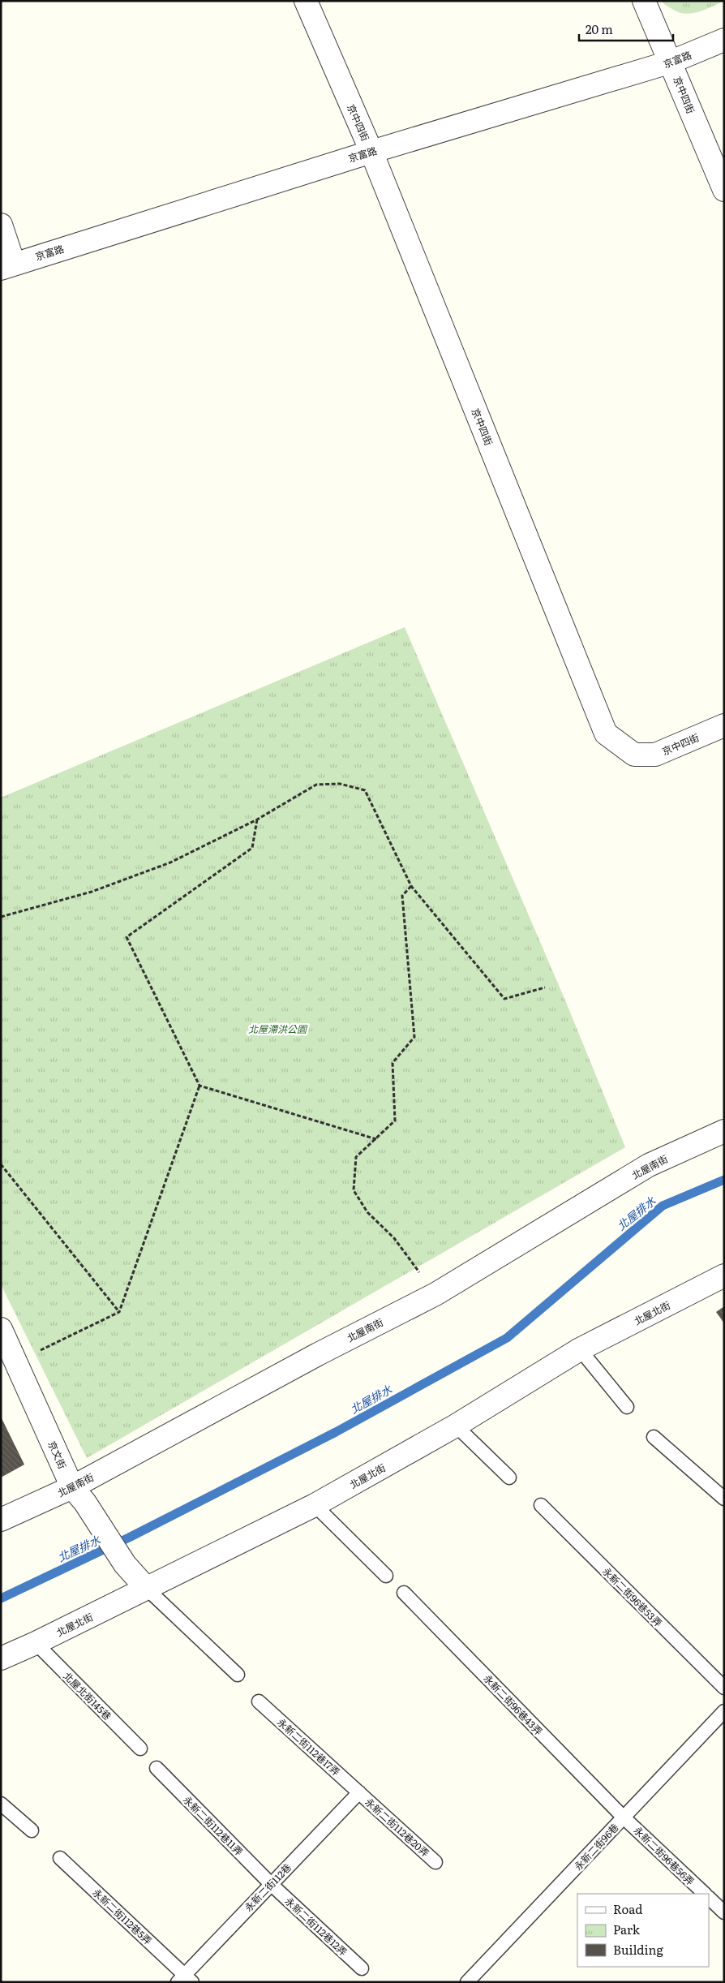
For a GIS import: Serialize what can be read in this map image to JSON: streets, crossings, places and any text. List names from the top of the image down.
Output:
{
  "streets": {
    "street": [
      "京富路",
      "京中四街",
      "北屋南街",
      "北屋北街",
      "京文街"
    ],
    "lane": [
      "永新二街96巷53弄",
      "北屋北街145巷",
      "永新二街96巷43弄",
      "永新二街112巷17弄",
      "永新二街112巷11弄",
      "永新二街112巷20弄",
      "永新二街96巷",
      "永新二街96巷56弄",
      "永新二街112巷",
      "永新二街112巷5弄",
      "永新二街112巷12弄"
    ]
  },
  "crossings": [
    ["京富路", "京中四街"],
    ["北屋南街", "京文街"],
    ["北屋北街", "京文街"],
    ["北屋北街", "北屋北街145巷"],
    ["永新二街96巷43弄", "永新二街96巷"],
    ["永新二街96巷43弄", "永新二街96巷56弄"],
    ["永新二街112巷17弄", "永新二街112巷20弄"],
    ["永新二街112巷17弄", "永新二街112巷"],
    ["永新二街112巷11弄", "永新二街112巷"],
    ["永新二街112巷11弄", "永新二街112巷12弄"],
    ["永新二街112巷20弄", "永新二街112巷"],
    ["永新二街96巷", "永新二街96巷56弄"],
    ["永新二街112巷", "永新二街112巷5弄"],
    ["永新二街112巷", "永新二街112巷12弄"]
  ],
  "water": ["北屋排水"],
  "parks": ["北屋滯洪公園"],
  "legend": ["Road", "Park", "Building"],
  "scale_bar": "20 m"
}
